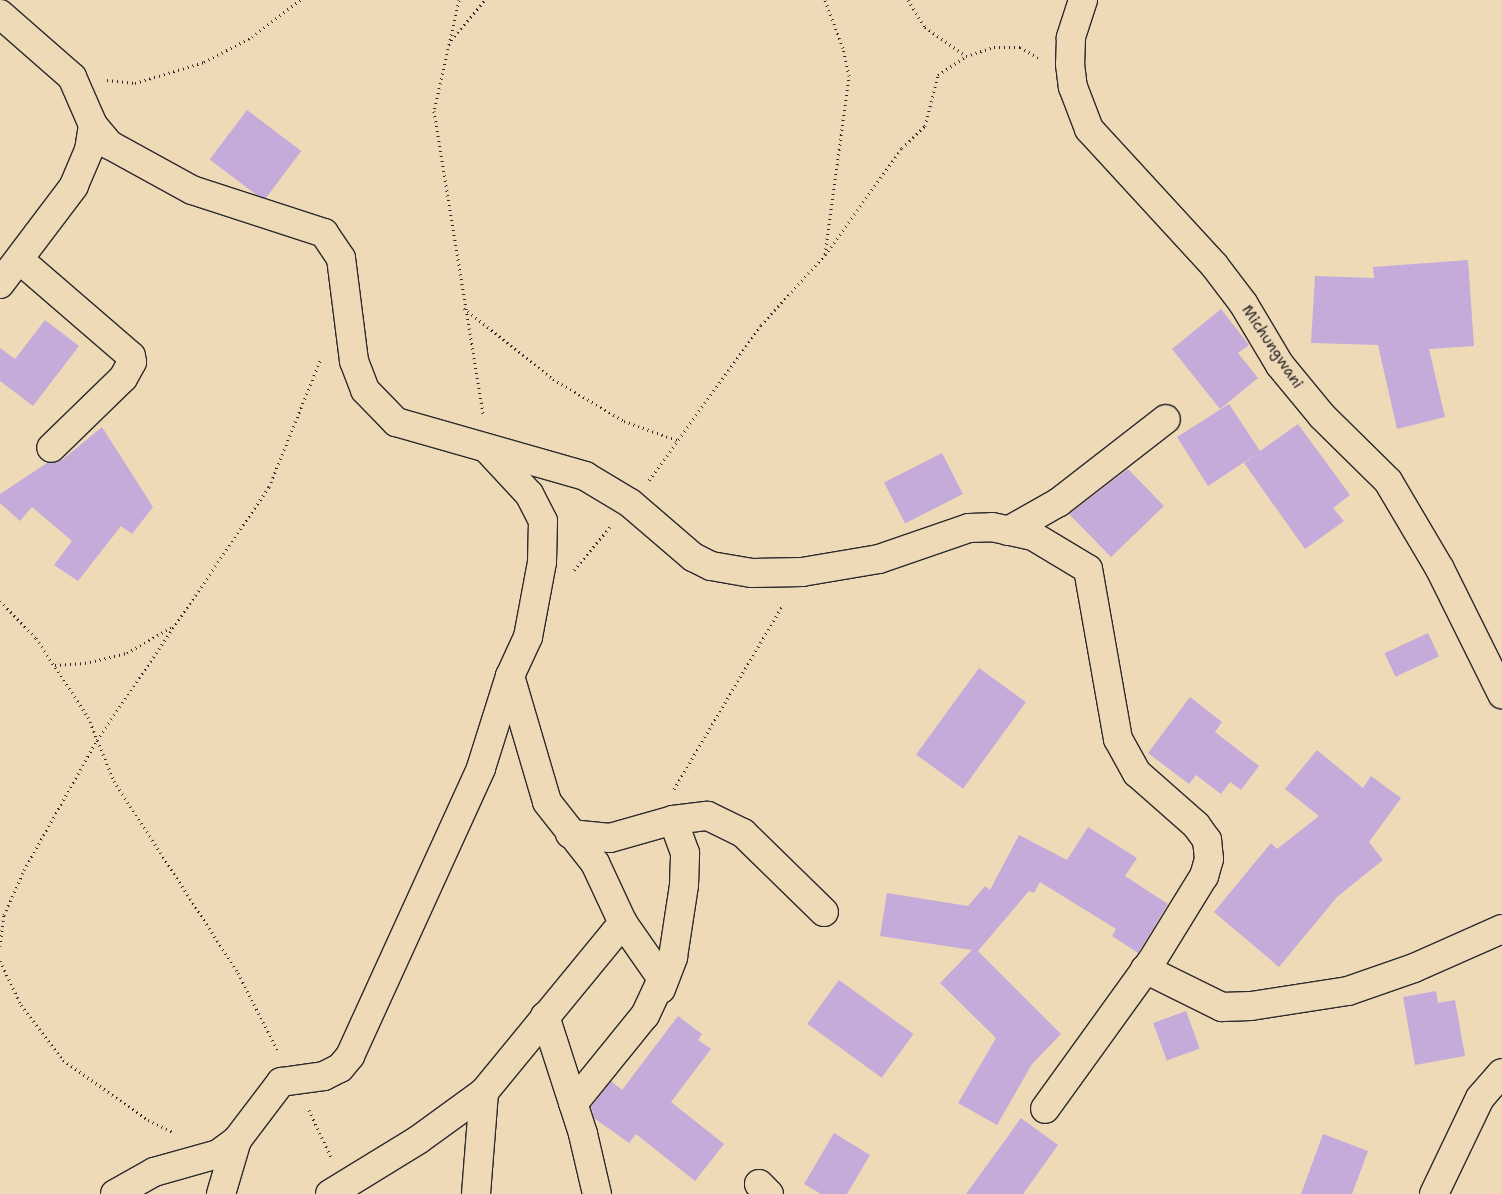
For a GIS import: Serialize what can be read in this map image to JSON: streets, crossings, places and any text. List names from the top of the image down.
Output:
{
  "streets": {
    "street": ["Michungwani"]
  }
}
